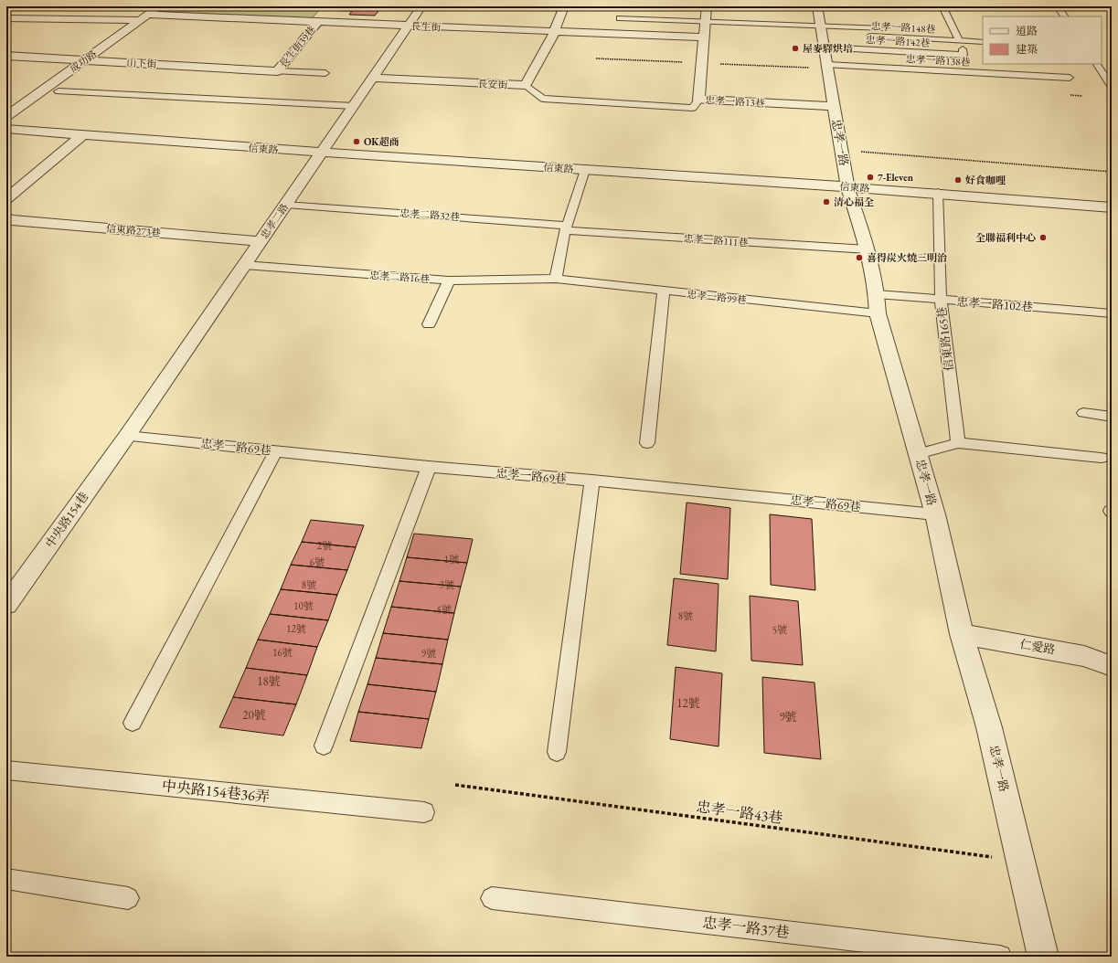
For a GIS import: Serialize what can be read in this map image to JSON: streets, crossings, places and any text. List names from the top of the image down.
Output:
{
  "streets": {
    "street": [
      "長生街",
      "長生街39巷",
      "成功路",
      "山下街",
      "長安街",
      "忠孝一路13巷",
      "忠孝一路",
      "信東路",
      "忠孝二路",
      "信東路273巷",
      "中央路154巷",
      "仁愛路"
    ],
    "lane": [
      "忠孝一路148巷",
      "忠孝一路142巷",
      "忠孝一路138巷",
      "忠孝二路32巷",
      "忠孝一路111巷",
      "忠孝二路16巷",
      "忠孝一路99巷",
      "忠孝一路102巷",
      "信東路165巷",
      "忠孝一路69巷",
      "中央路154巷36弄",
      "忠孝一路37巷"
    ],
    "path": ["忠孝一路43巷"]
  },
  "crossings": [
    ["長生街", "長生街39巷"],
    ["長生街", "成功路"],
    ["長生街", "忠孝一路13巷"],
    ["長生街", "忠孝二路"],
    ["忠孝一路148巷", "忠孝一路142巷"],
    ["忠孝一路148巷", "忠孝一路138巷"],
    ["忠孝一路148巷", "忠孝一路"],
    ["忠孝一路142巷", "忠孝一路138巷"],
    ["忠孝一路142巷", "忠孝一路"],
    ["長生街39巷", "山下街"],
    ["忠孝一路138巷", "忠孝一路"],
    ["成功路", "山下街"],
    ["長安街", "忠孝二路"],
    ["忠孝一路13巷", "忠孝一路"],
    ["忠孝一路", "信東路"],
    ["忠孝一路", "忠孝一路111巷"],
    ["忠孝一路", "忠孝一路99巷"],
    ["忠孝一路", "忠孝一路102巷"],
    ["忠孝一路", "忠孝一路69巷"],
    ["忠孝一路", "仁愛路"],
    ["忠孝一路", "忠孝一路43巷"],
    ["信東路", "忠孝二路"],
    ["信東路", "信東路165巷"],
    ["忠孝二路32巷", "忠孝二路"],
    ["忠孝二路32巷", "忠孝一路111巷"],
    ["忠孝二路", "信東路273巷"],
    ["忠孝二路", "忠孝二路16巷"],
    ["忠孝二路", "忠孝一路69巷"],
    ["忠孝二路", "中央路154巷"],
    ["忠孝二路16巷", "忠孝一路99巷"],
    ["忠孝一路99巷", "忠孝一路102巷"],
    ["忠孝一路102巷", "信東路165巷"],
    ["忠孝一路69巷", "中央路154巷"]
  ],
  "places": [
    "屋麥驛烘培",
    "OK超商",
    "7-Eleven",
    "好食咖哩",
    "清心福全",
    "全聯福利中心",
    "喜得炭火燒三明治"
  ],
  "house_numbers": [
    "2號",
    "1號",
    "6號",
    "8號",
    "3號",
    "10號",
    "5號",
    "8號",
    "12號",
    "5號",
    "16號",
    "9號",
    "18號",
    "12號",
    "20號",
    "9號"
  ],
  "legend": ["道路", "建築"]
}
